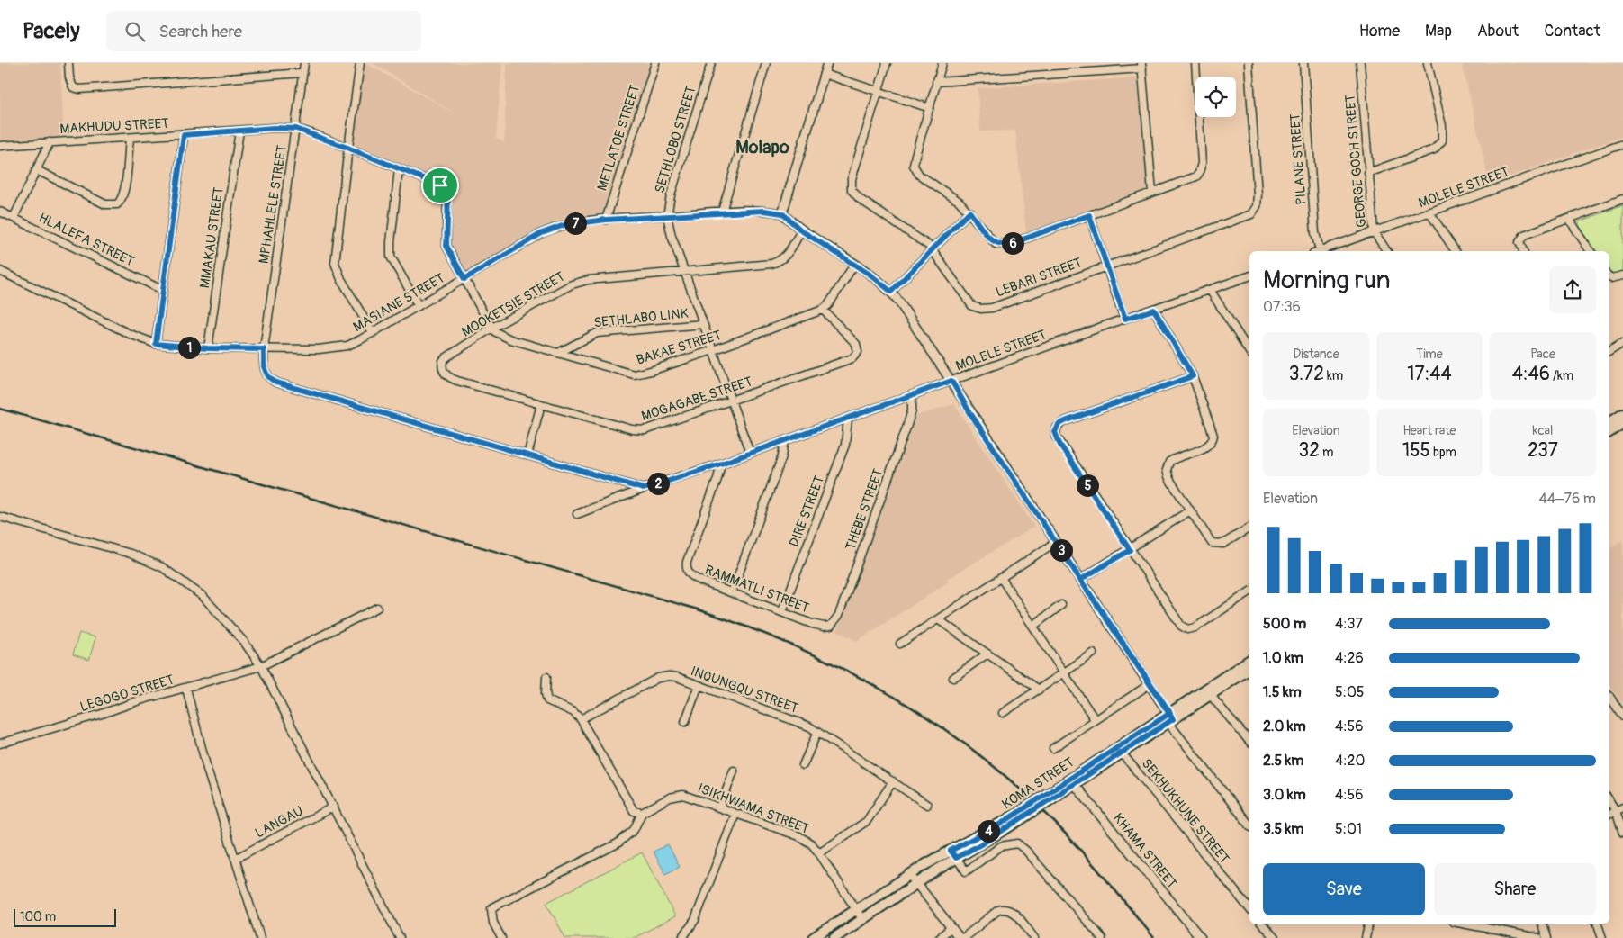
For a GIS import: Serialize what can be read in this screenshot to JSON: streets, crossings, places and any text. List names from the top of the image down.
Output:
{
  "streets": {
    "main road": ["KOMA STREET"],
    "street": [
      "MAKHUDU STREET",
      "METLATOE STREET",
      "SETHLOBO STREET",
      "PILANE STREET",
      "GEORGE GOCH STREET",
      "MOLELE STREET",
      "MPHAHLELE STREET",
      "MMAKAU STREET",
      "HLALEFA STREET",
      "LEBARI STREET",
      "MASIANE STREET",
      "MOOKETSIE STREET",
      "SETHLABO LINK",
      "BAKAE STREET",
      "MOGAGABE STREET",
      "THEBE STREET",
      "DIRE STREET",
      "RAMMATLI STREET",
      "INQUNGQU STREET",
      "LEGOGO STREET",
      "ISIKHWAMA STREET",
      "SEKHUKHUNE STREET",
      "LANGAU",
      "KHAMA STREET"
    ]
  },
  "crossings": [
    ["MAKHUDU STREET", "MPHAHLELE STREET"],
    ["MAKHUDU STREET", "MMAKAU STREET"],
    ["MAKHUDU STREET", "MASIANE STREET"],
    ["MAKHUDU STREET", "BAKAE STREET"],
    ["METLATOE STREET", "MASIANE STREET"],
    ["SETHLOBO STREET", "MOLELE STREET"],
    ["SETHLOBO STREET", "MASIANE STREET"],
    ["SETHLOBO STREET", "MOOKETSIE STREET"],
    ["SETHLOBO STREET", "SETHLABO LINK"],
    ["SETHLOBO STREET", "BAKAE STREET"],
    ["SETHLOBO STREET", "MOGAGABE STREET"],
    ["GEORGE GOCH STREET", "MOLELE STREET"],
    ["MOLELE STREET", "THEBE STREET"],
    ["MOLELE STREET", "DIRE STREET"],
    ["MOLELE STREET", "RAMMATLI STREET"],
    ["MPHAHLELE STREET", "MASIANE STREET"],
    ["MMAKAU STREET", "MASIANE STREET"],
    ["MASIANE STREET", "BAKAE STREET"],
    ["MOOKETSIE STREET", "BAKAE STREET"],
    ["MOOKETSIE STREET", "MOGAGABE STREET"],
    ["SETHLABO LINK", "BAKAE STREET"],
    ["BAKAE STREET", "MOGAGABE STREET"],
    ["THEBE STREET", "RAMMATLI STREET"],
    ["DIRE STREET", "RAMMATLI STREET"],
    ["KOMA STREET", "ISIKHWAMA STREET"],
    ["KOMA STREET", "SEKHUKHUNE STREET"],
    ["KOMA STREET", "KHAMA STREET"]
  ],
  "districts": ["Molapo"],
  "scale_bar": "100 m",
  "page": {
    "header": "Pacely",
    "search": "Search here",
    "nav": [
      "Home",
      "Map",
      "About",
      "Contact"
    ],
    "pins": [
      "7",
      "6",
      "1",
      "2",
      "5",
      "3",
      "4"
    ],
    "heading": ["Morning run", "07:36"],
    "stats": [
      ["Distance", "3.72 km"],
      ["Time", "17:44"],
      ["Pace", "4:46 /km"],
      ["Elevation", "32 m"],
      ["Heart rate", "155 bpm"],
      ["kcal", "237"]
    ],
    "chart": ["Elevation", "44–76 m"],
    "list": [
      {
        "name": "500 m",
        "note": "4:37"
      },
      {
        "name": "1.0 km",
        "note": "4:26"
      },
      {
        "name": "1.5 km",
        "note": "5:05"
      },
      {
        "name": "2.0 km",
        "note": "4:56"
      },
      {
        "name": "2.5 km",
        "note": "4:20"
      },
      {
        "name": "3.0 km",
        "note": "4:56"
      },
      {
        "name": "3.5 km",
        "note": "5:01"
      }
    ],
    "buttons": ["Save", "Share"],
    "scale": "100 m"
  }
}
